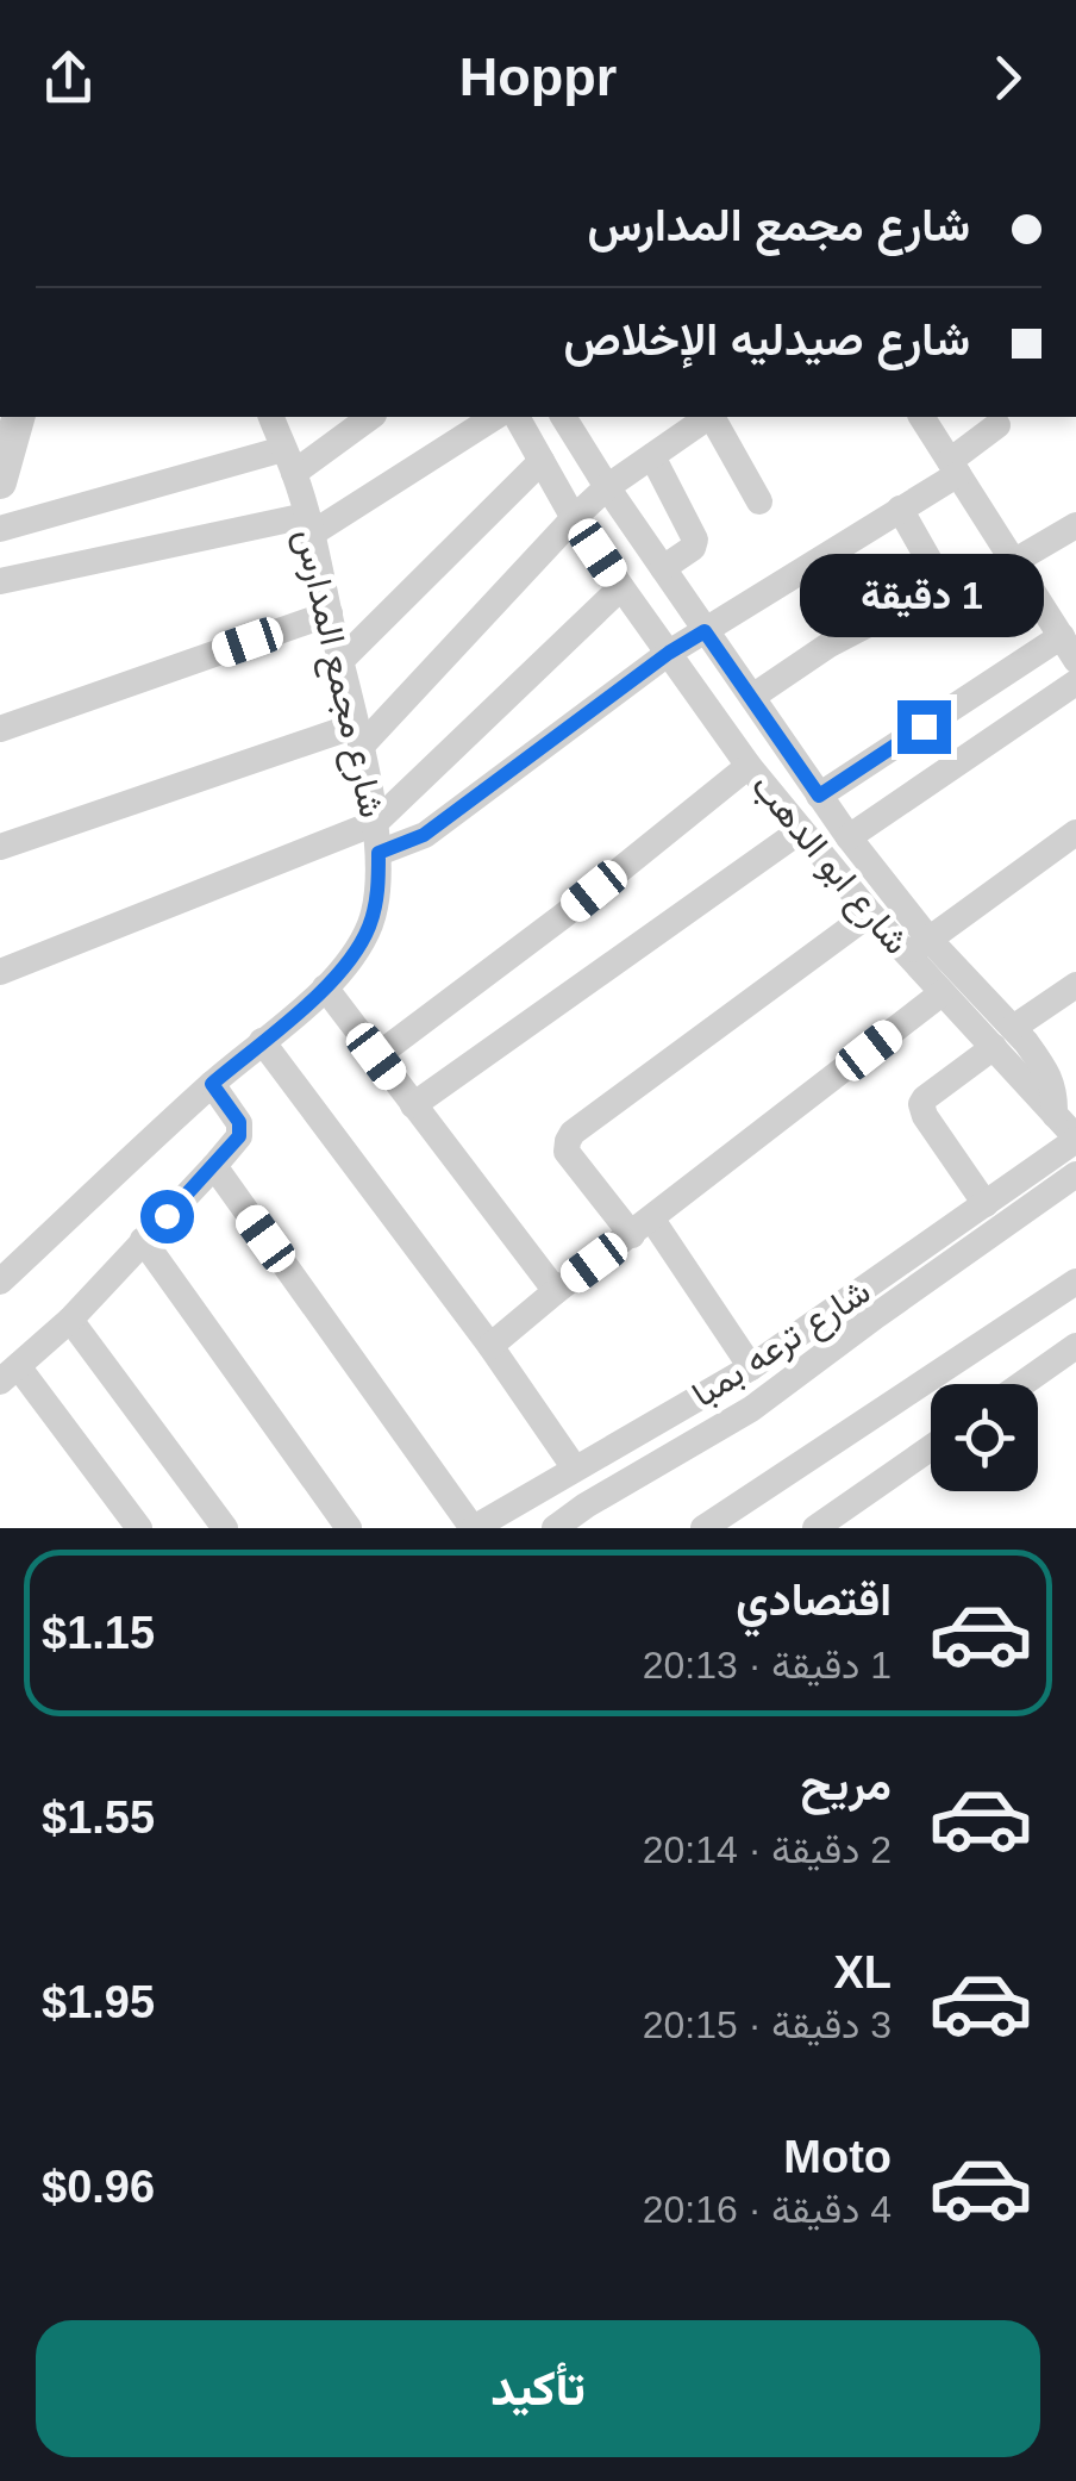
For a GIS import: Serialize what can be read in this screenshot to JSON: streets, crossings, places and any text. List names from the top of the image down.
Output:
{
  "streets": {
    "street": ["شارع مجمع المدارس", "شارع ابو الدهب", "شارع ترعه بمبا"]
  },
  "crossings": [
    ["شارع ابو الدهب", "شارع ترعه بمبا"]
  ],
  "page": {
    "header": "Hoppr",
    "banner": ["شارع مجمع المدارس", "شارع صيدليه الإخلاص"],
    "bubble": "1 دقيقة",
    "list": [
      {
        "name": "اقتصادي",
        "note": "1 دقيقة · 20:13",
        "value": "$1.15"
      },
      {
        "name": "مريح",
        "note": "2 دقيقة · 20:14",
        "value": "$1.55"
      },
      {
        "name": "XL",
        "note": "3 دقيقة · 20:15",
        "value": "$1.95"
      },
      {
        "name": "Moto",
        "note": "4 دقيقة · 20:16",
        "value": "$0.96"
      }
    ],
    "buttons": "تأكيد"
  }
}
